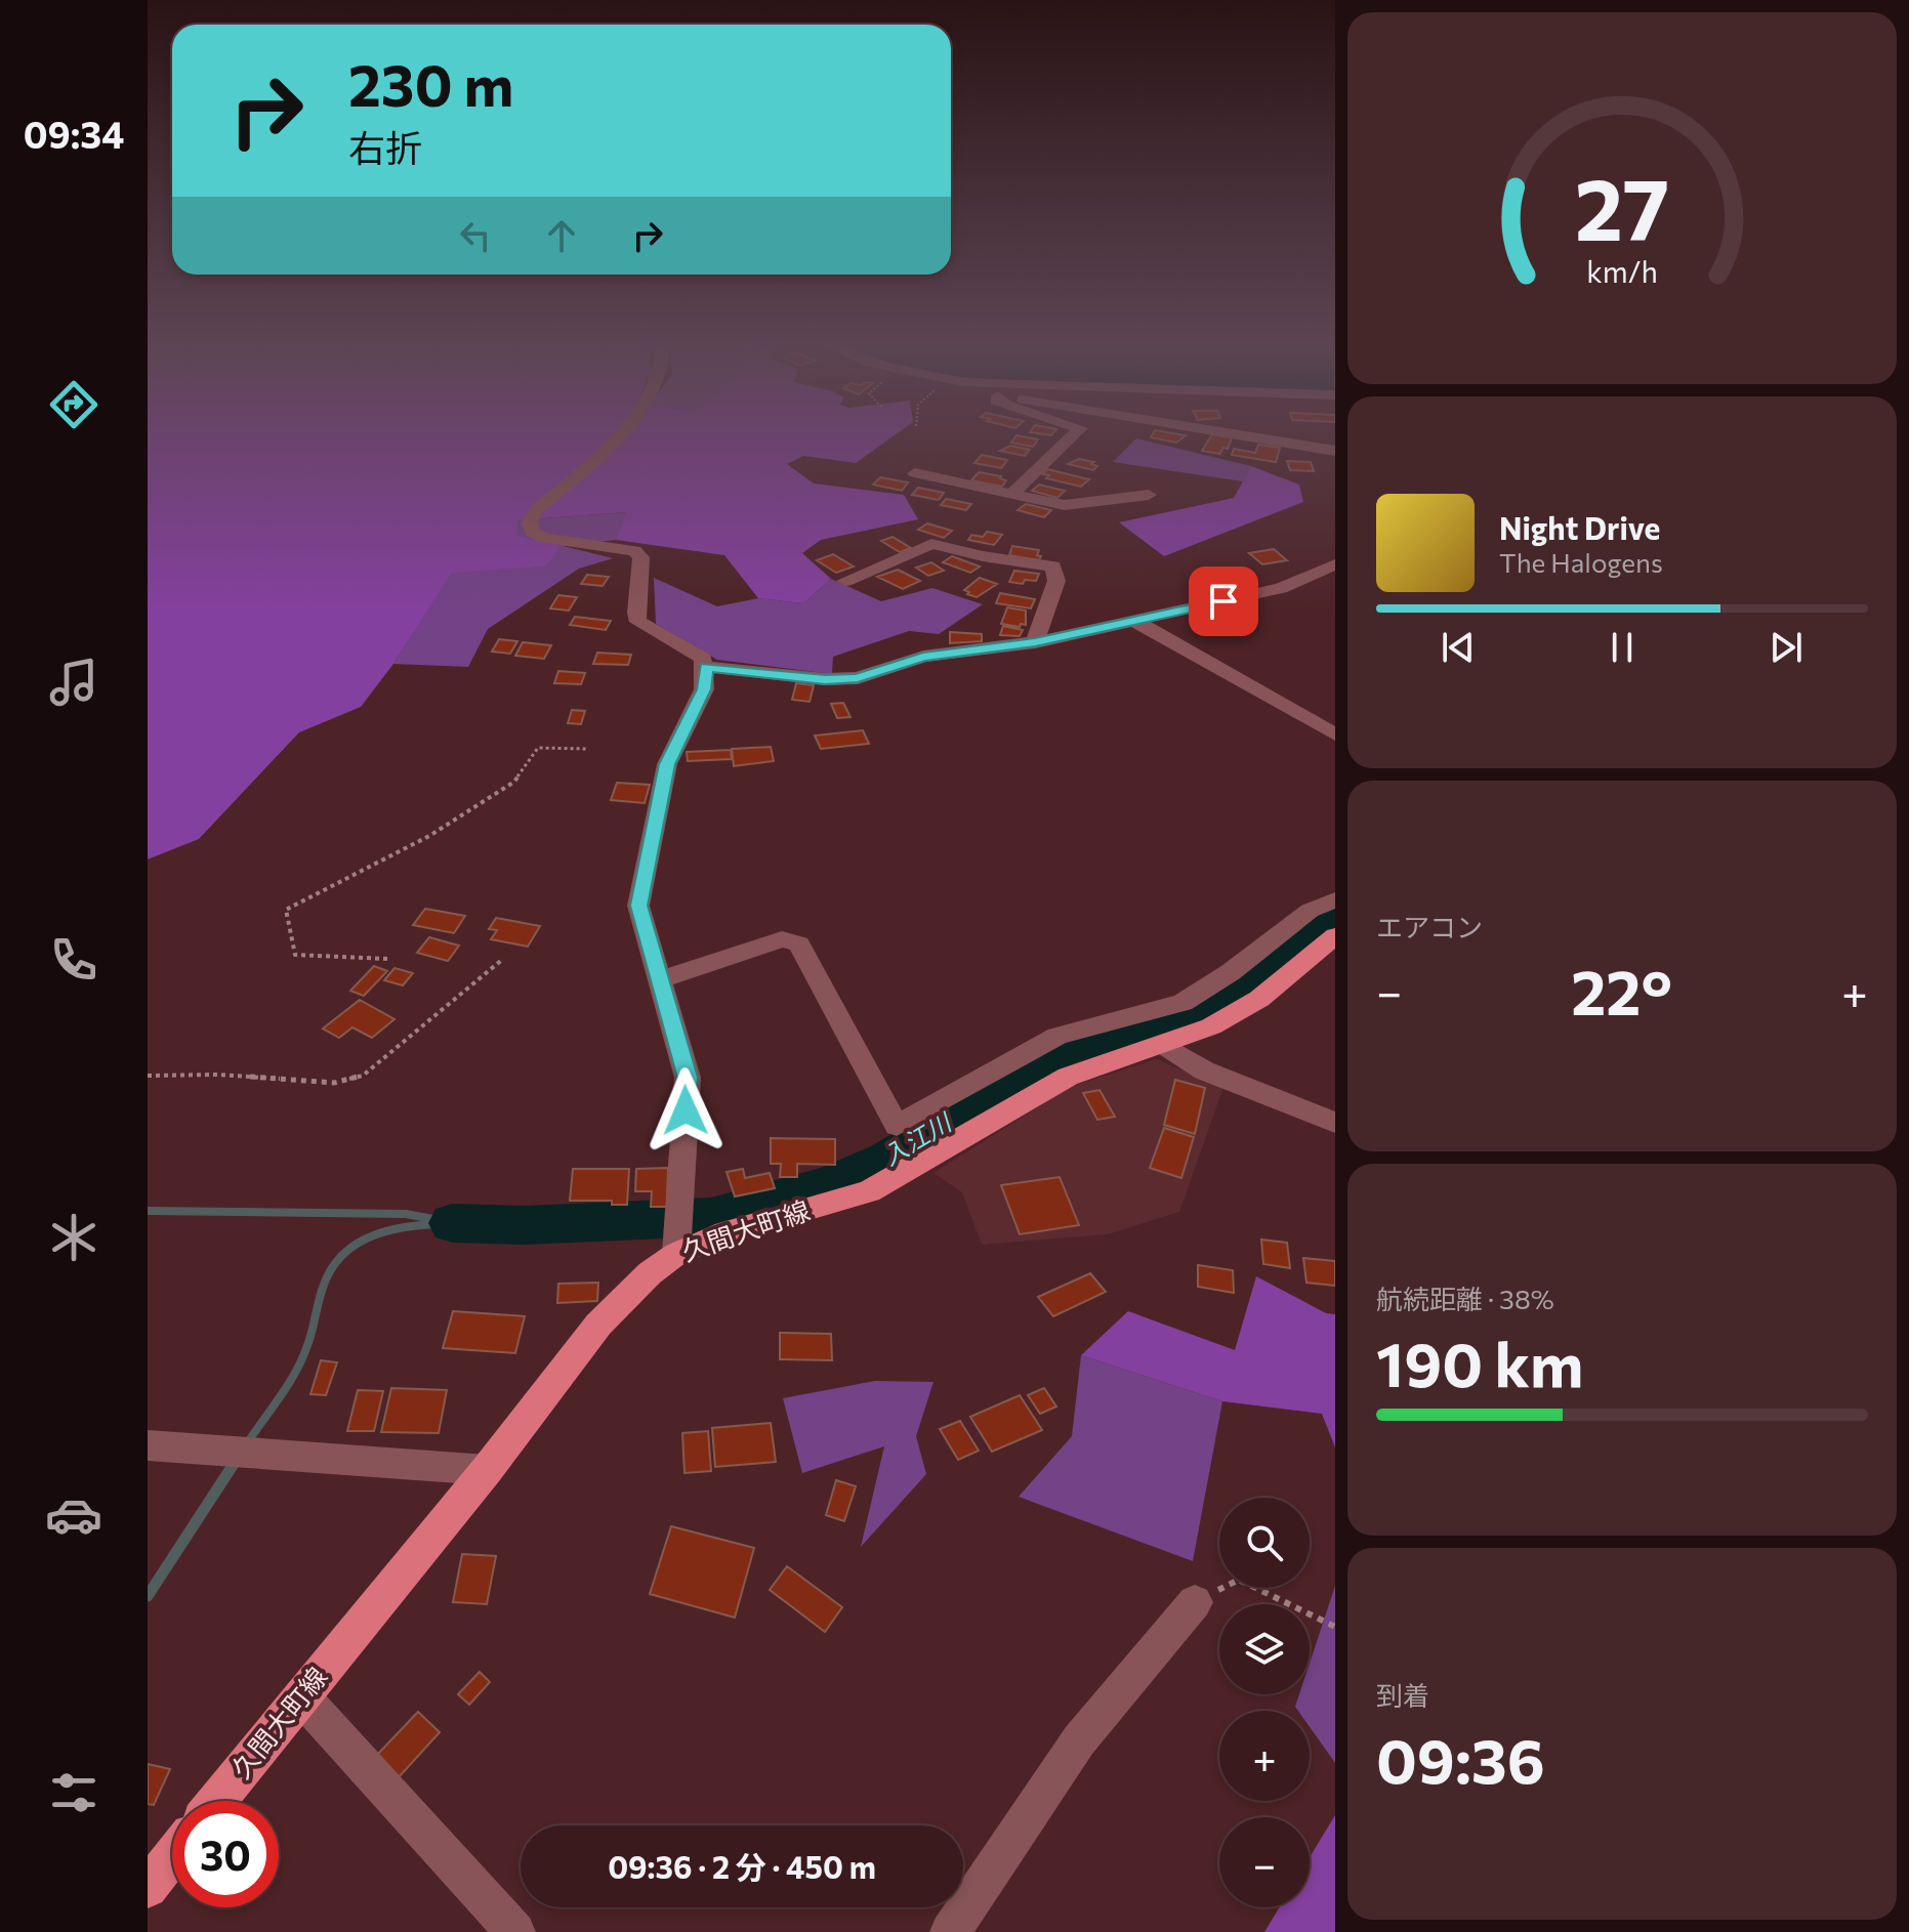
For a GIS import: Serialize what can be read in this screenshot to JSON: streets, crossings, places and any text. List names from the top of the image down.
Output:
{
  "streets": {
    "main road": ["久間大町線"]
  },
  "water": ["入江川"],
  "page": {
    "tabs": "09:34",
    "turn": ["230 m", "右折"],
    "song": ["Night Drive", "The Halogens"],
    "tile": [
      "エアコン",
      ["航続距離 · 38%", "190 km"],
      ["到着", "09:36"]
    ],
    "heat": ["−", "22°", "+"],
    "map_buttons": ["+", "−"],
    "limit": "30",
    "trip": "09:36 · 2 分 · 450 m",
    "gauge": ["27", "km/h"]
  }
}
